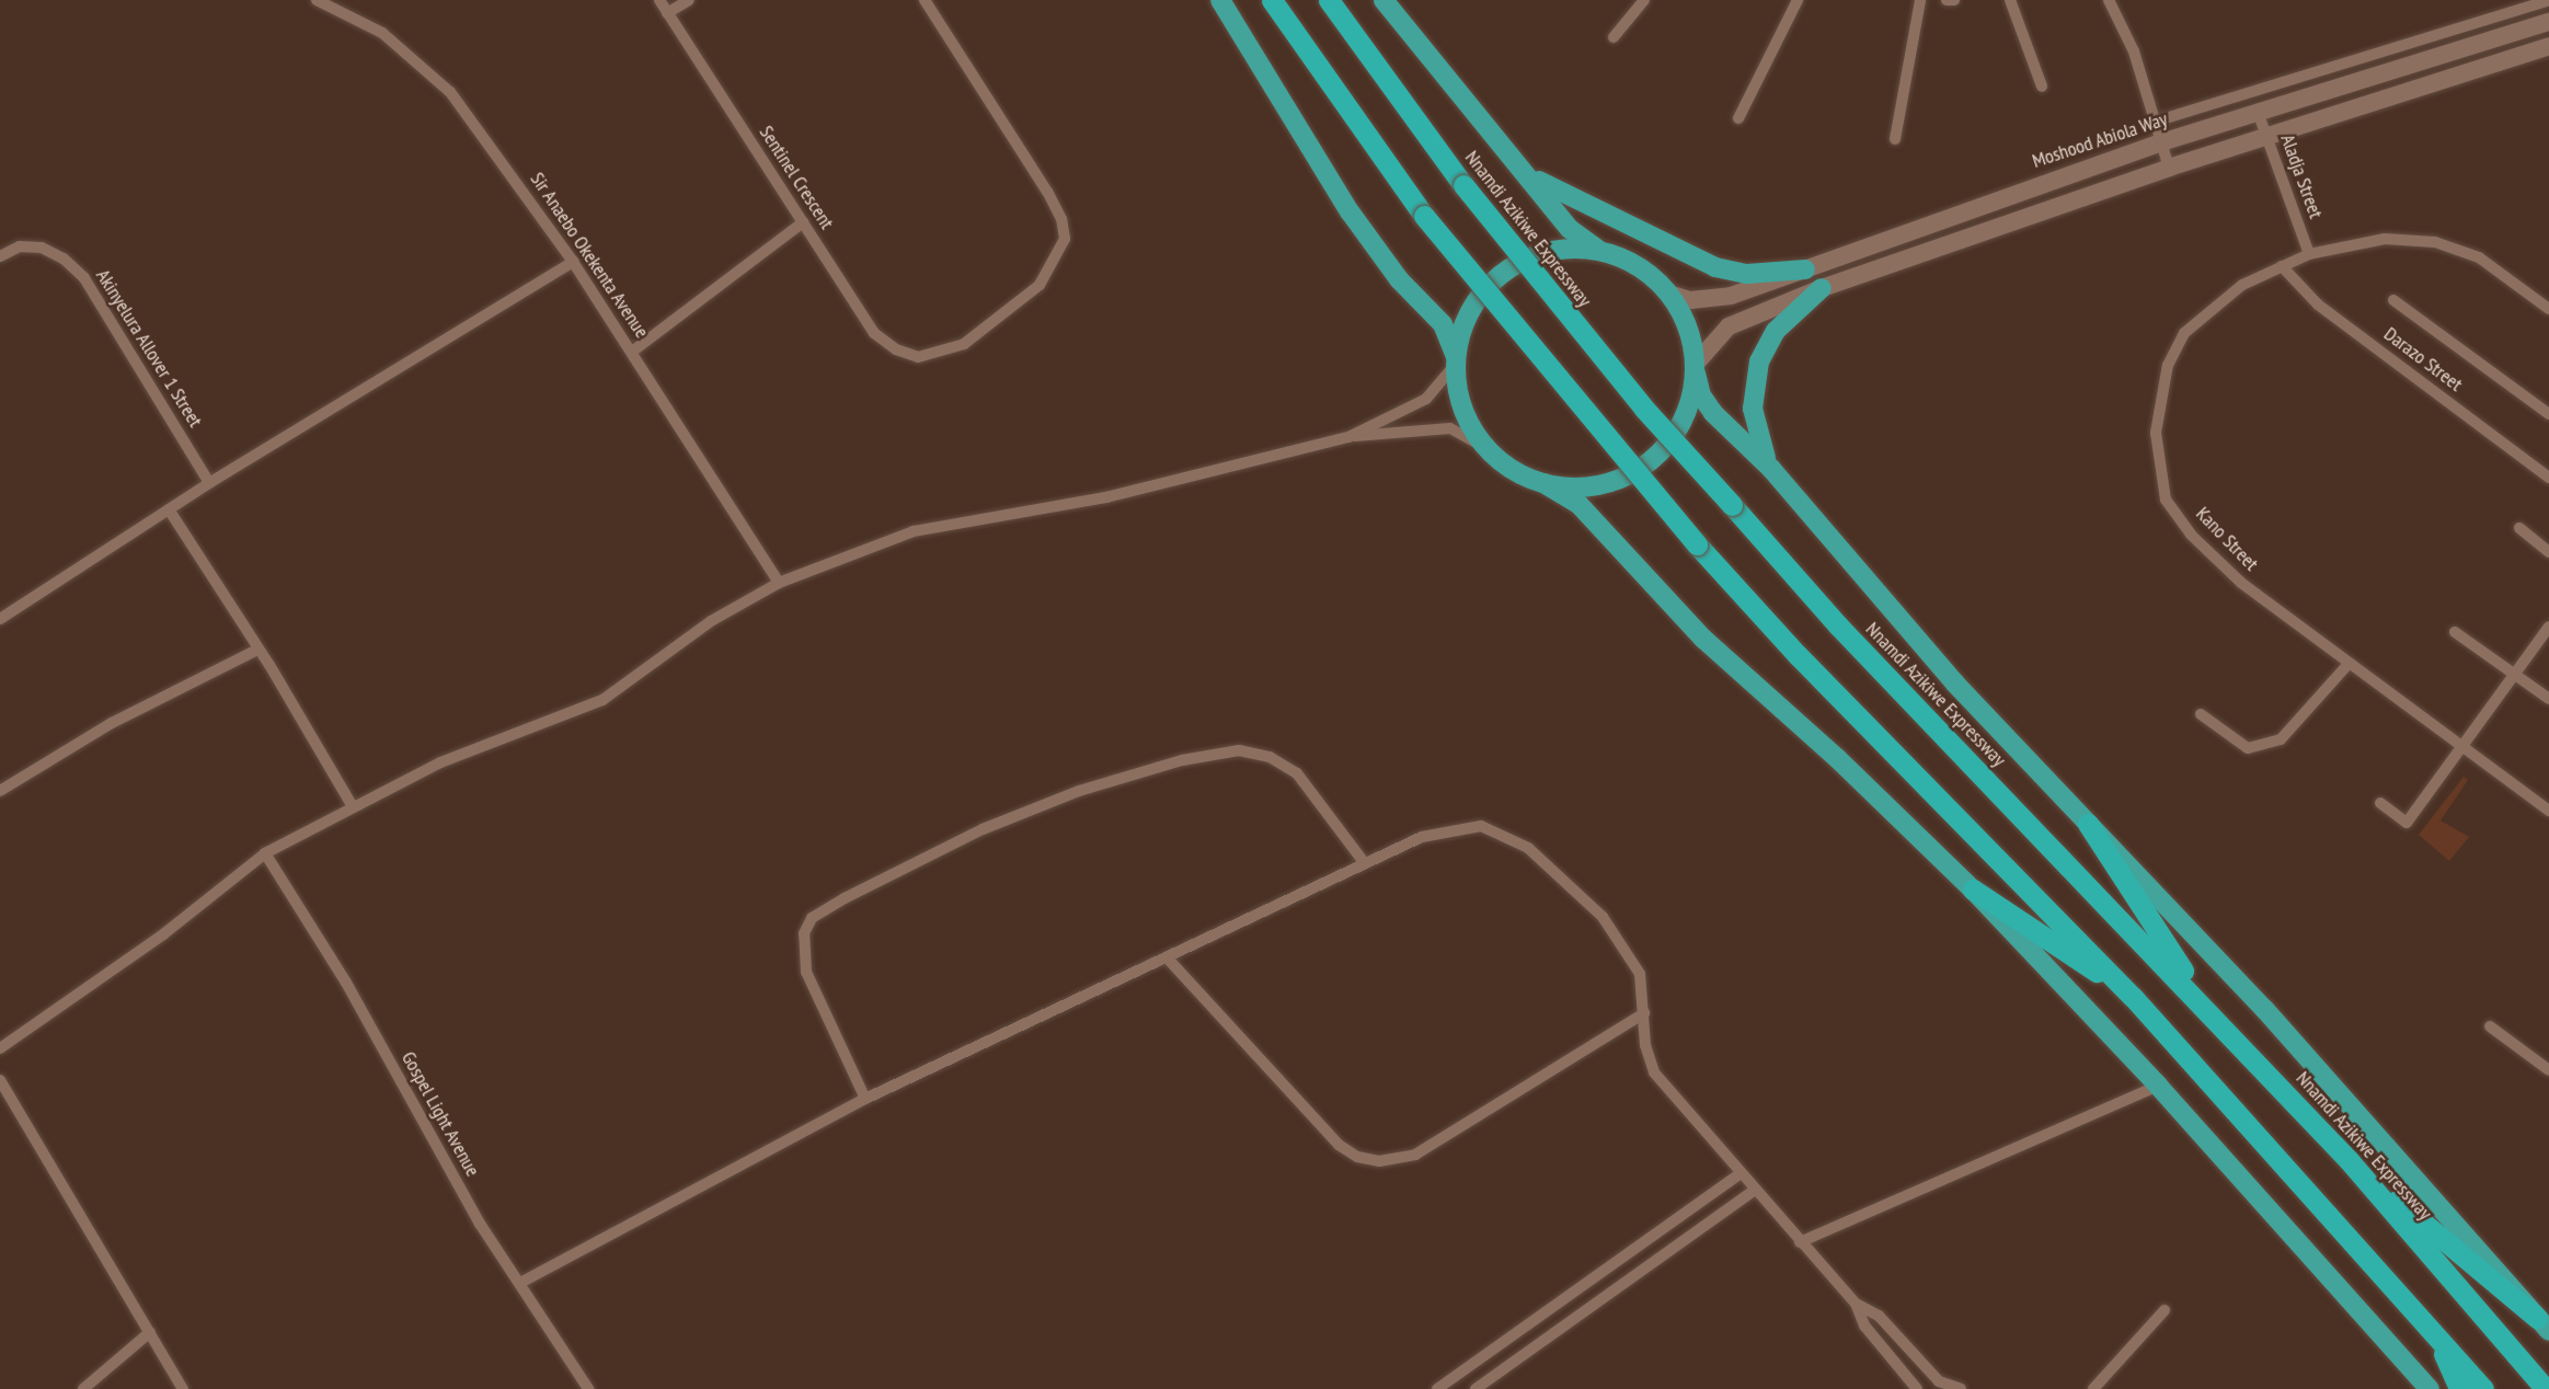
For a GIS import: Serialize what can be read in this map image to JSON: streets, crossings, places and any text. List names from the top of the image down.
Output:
{
  "streets": {
    "highway": ["Nnamdi Azikiwe Expressway"],
    "main road": ["Moshood Abiola Way"],
    "street": [
      "Aladja Street",
      "Sentinel Crescent",
      "Sir Anaebo Okekenta Avenue",
      "Akinyelura Allover 1 Street",
      "Darazo Street",
      "Kano Street",
      "Gospel Light Avenue"
    ]
  },
  "crossings": [
    ["Moshood Abiola Way", "Aladja Street"],
    ["Moshood Abiola Way", "Nnamdi Azikiwe Expressway"],
    ["Aladja Street", "Kano Street"],
    ["Darazo Street", "Kano Street"]
  ]
}
